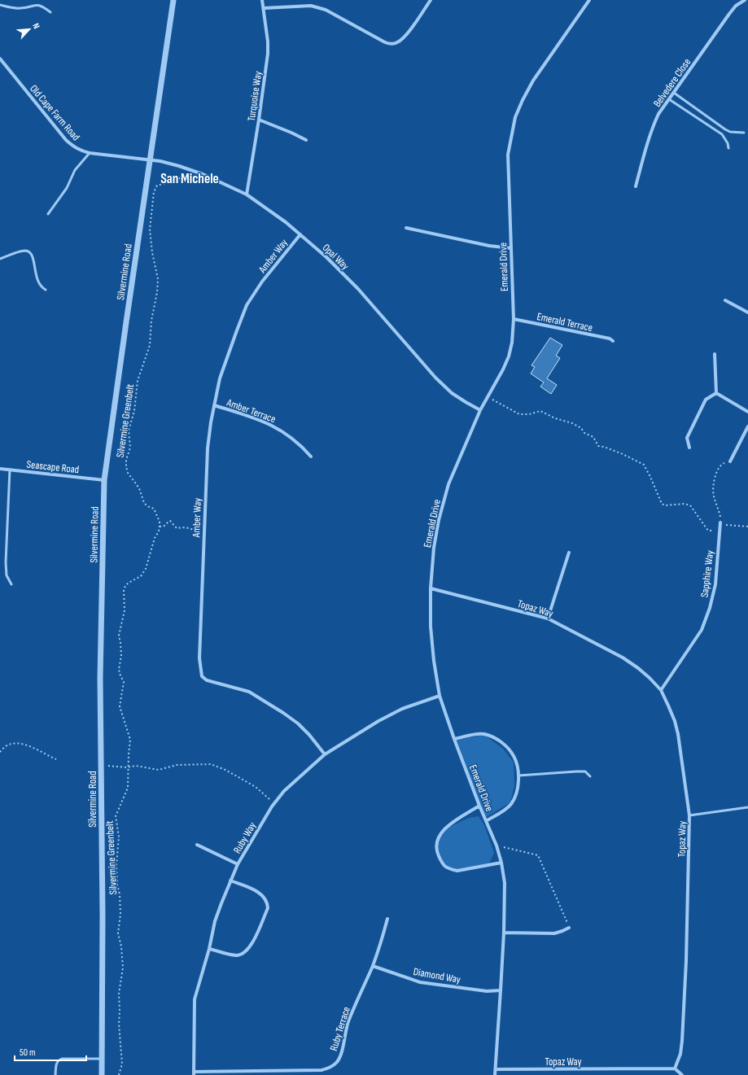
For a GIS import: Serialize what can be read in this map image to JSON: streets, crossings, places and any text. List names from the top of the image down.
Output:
{
  "streets": {
    "street": [
      "Belvedere Close",
      "Turquoise Way",
      "Old Cape Farm Road",
      "Amber Way",
      "Opal Way",
      "Emerald Drive",
      "Silvermine Road",
      "Emerald Terrace",
      "Amber Terrace",
      "Seascape Road",
      "Sapphire Way",
      "Topaz Way",
      "Ruby Way",
      "Diamond Way",
      "Ruby Terrace"
    ],
    "path": ["Silvermine Greenbelt"]
  },
  "crossings": [
    ["Turquoise Way", "Opal Way"],
    ["Old Cape Farm Road", "Opal Way"],
    ["Old Cape Farm Road", "Silvermine Road"],
    ["Amber Way", "Opal Way"],
    ["Amber Way", "Amber Terrace"],
    ["Amber Way", "Ruby Way"],
    ["Opal Way", "Emerald Drive"],
    ["Opal Way", "Silvermine Road"],
    ["Opal Way", "Silvermine Greenbelt"],
    ["Emerald Drive", "Emerald Terrace"],
    ["Emerald Drive", "Topaz Way"],
    ["Emerald Drive", "Ruby Way"],
    ["Emerald Drive", "Diamond Way"],
    ["Silvermine Road", "Seascape Road"],
    ["Sapphire Way", "Topaz Way"],
    ["Ruby Way", "Ruby Terrace"],
    ["Diamond Way", "Ruby Terrace"]
  ],
  "districts": ["San Michele"],
  "scale_bar": "50 m",
  "north": "top right"
}
